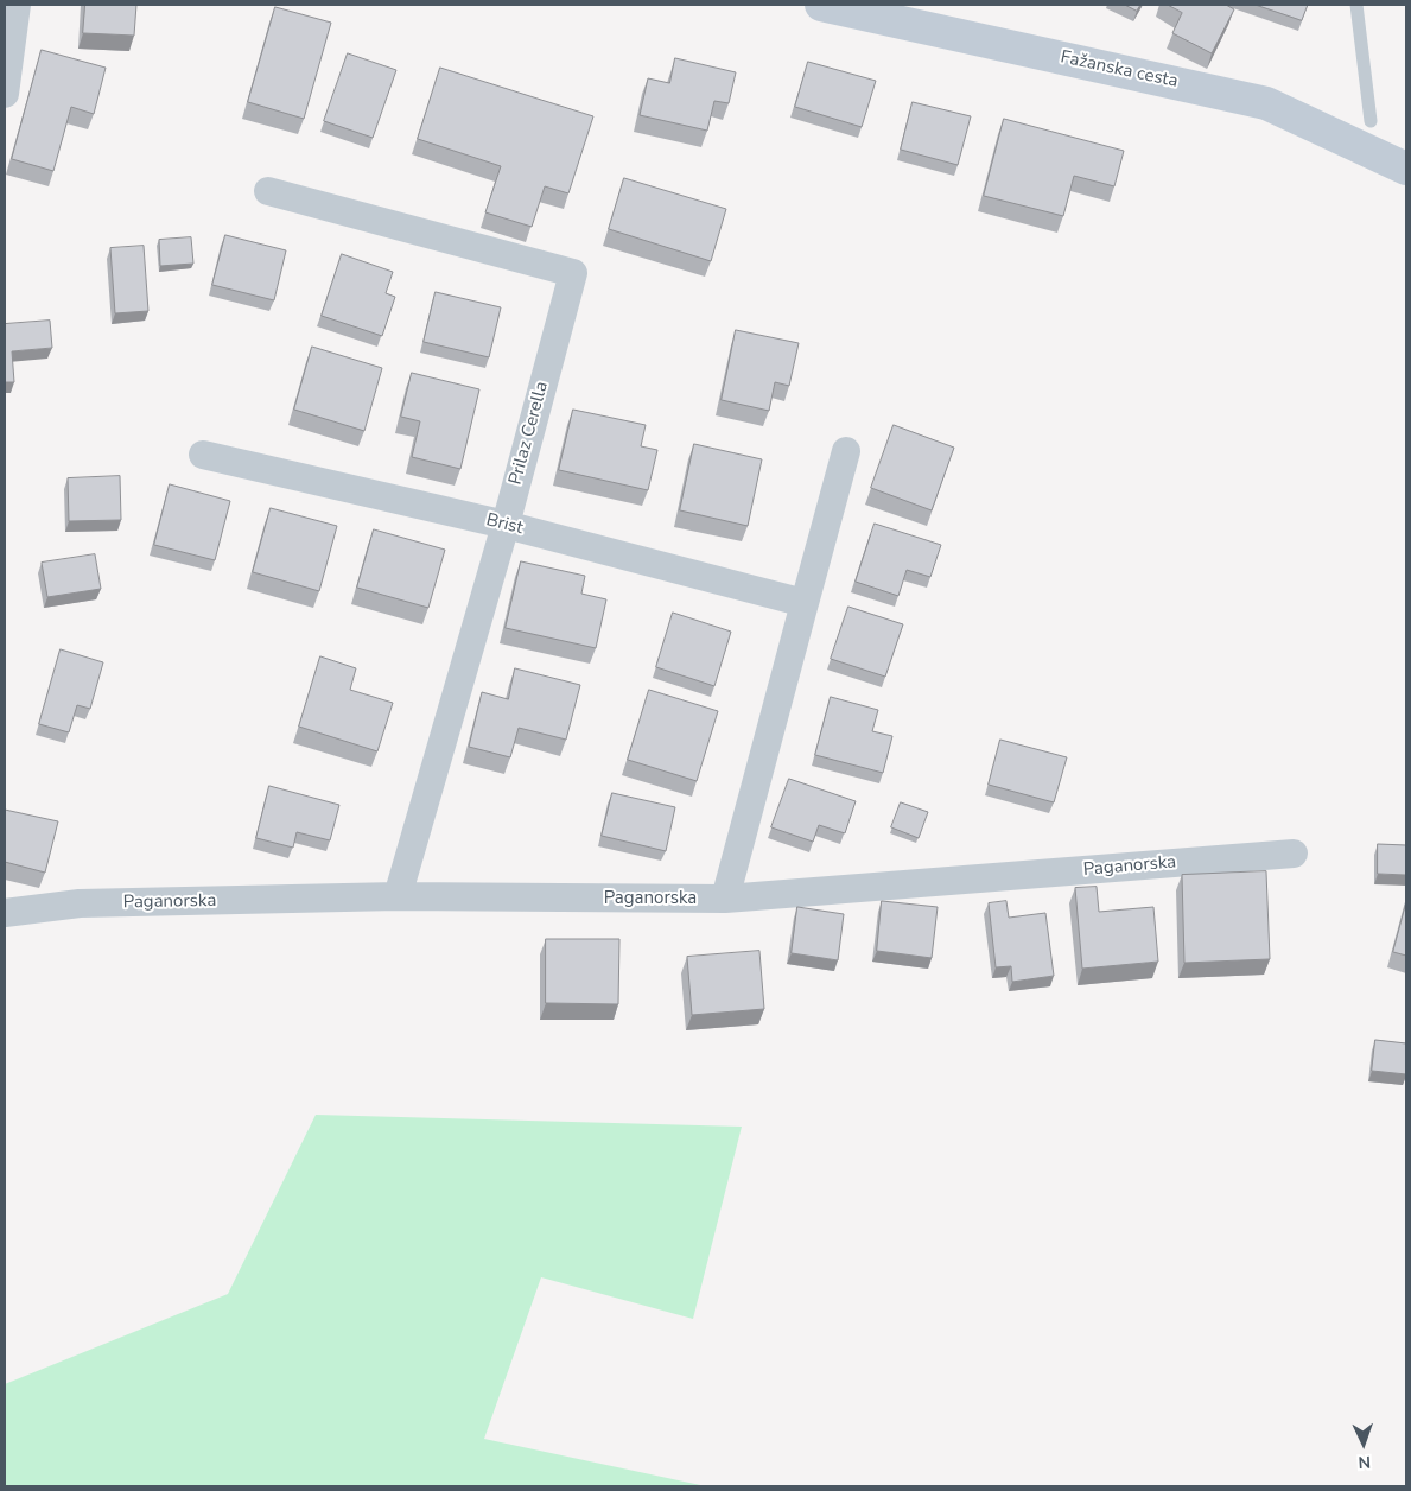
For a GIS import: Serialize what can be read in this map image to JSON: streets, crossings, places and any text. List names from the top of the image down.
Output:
{
  "streets": {
    "main road": ["Fažanska cesta"],
    "street": ["Prilaz Cerella", "Brist", "Paganorska"]
  },
  "crossings": [
    ["Prilaz Cerella", "Brist"],
    ["Prilaz Cerella", "Paganorska"]
  ],
  "north": "bottom"
}
